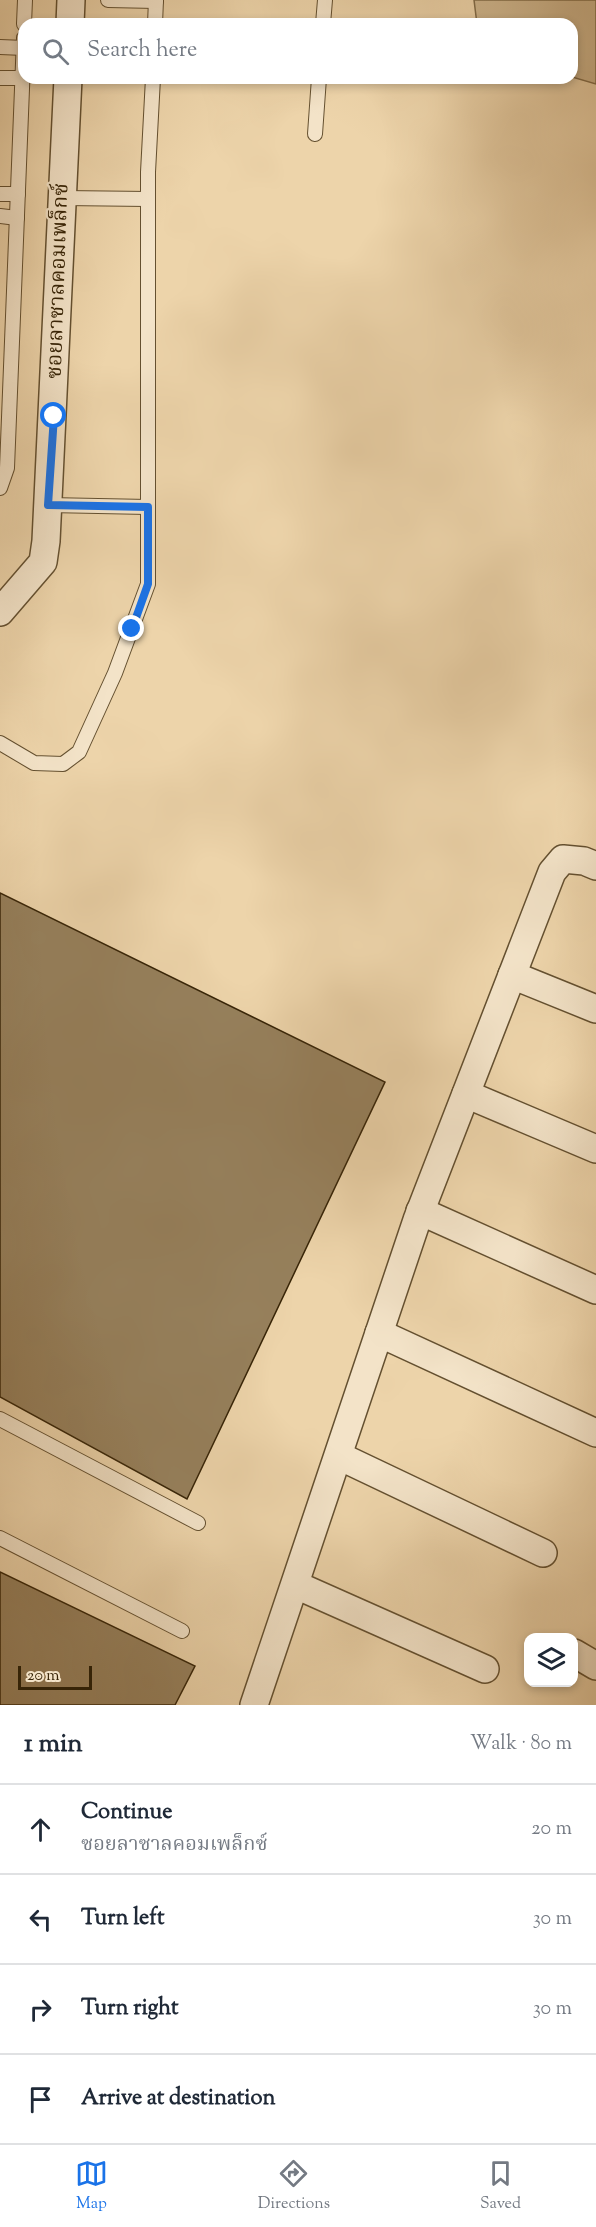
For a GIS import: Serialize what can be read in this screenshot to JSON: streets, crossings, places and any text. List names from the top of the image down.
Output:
{
  "streets": {
    "street": ["ซอยลาซาลคอมเพล็กซ์"]
  },
  "scale_bar": "20 m",
  "page": {
    "search": "Search here",
    "scale": "20 m",
    "heading": ["1 min", "Walk · 80 m"],
    "list": [
      ["Continue", "ซอยลาซาลคอมเพล็กซ์", "20 m"],
      ["Turn left", "30 m"],
      ["Turn right", "30 m"],
      "Arrive at destination"
    ],
    "nav": ["Map", "Directions", "Saved"]
  }
}
